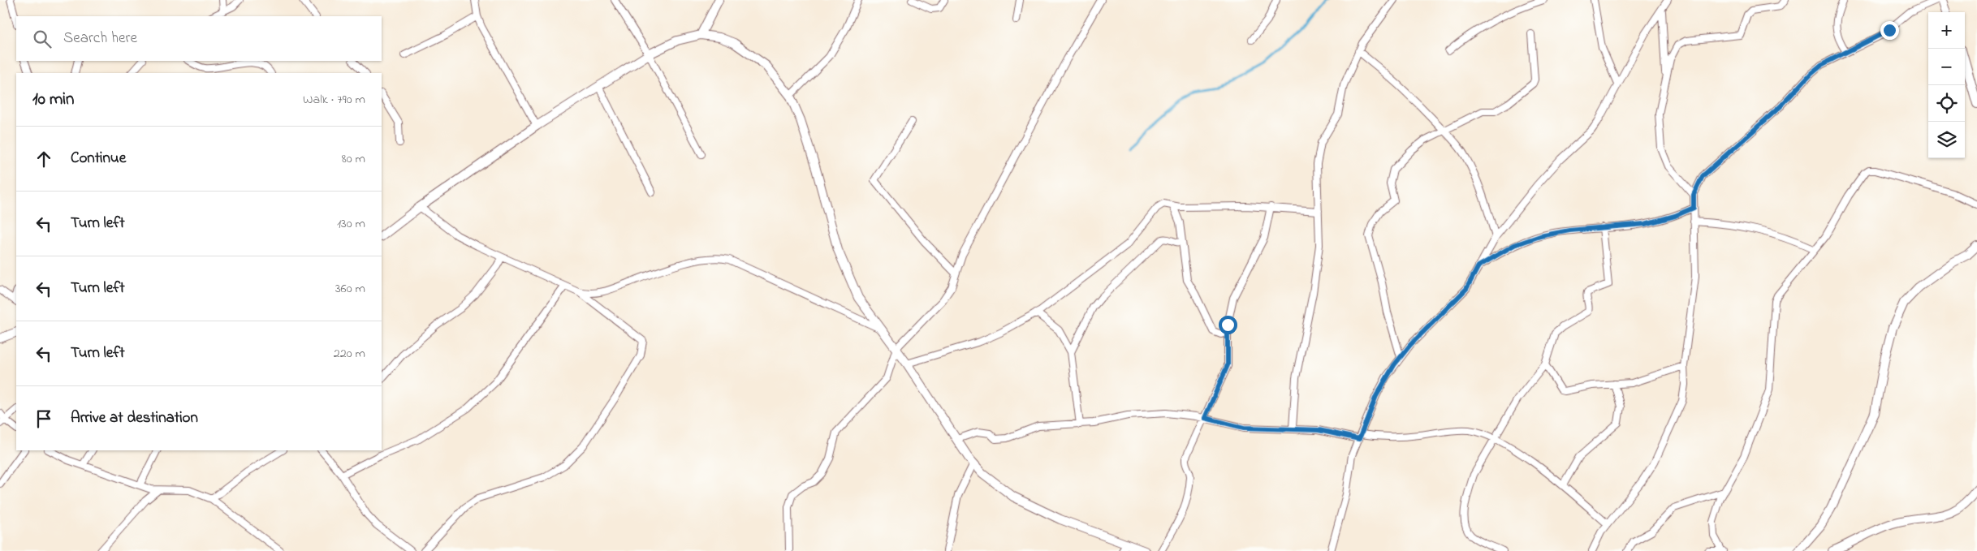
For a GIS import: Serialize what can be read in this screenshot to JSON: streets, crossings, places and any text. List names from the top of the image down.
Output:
{
  "page": {
    "map_buttons": ["+", "−"],
    "search": "Search here",
    "heading": ["10 min", "Walk · 790 m"],
    "list": [
      ["Continue", "80 m"],
      ["Turn left", "130 m"],
      ["Turn left", "360 m"],
      ["Turn left", "220 m"],
      "Arrive at destination"
    ]
  }
}
